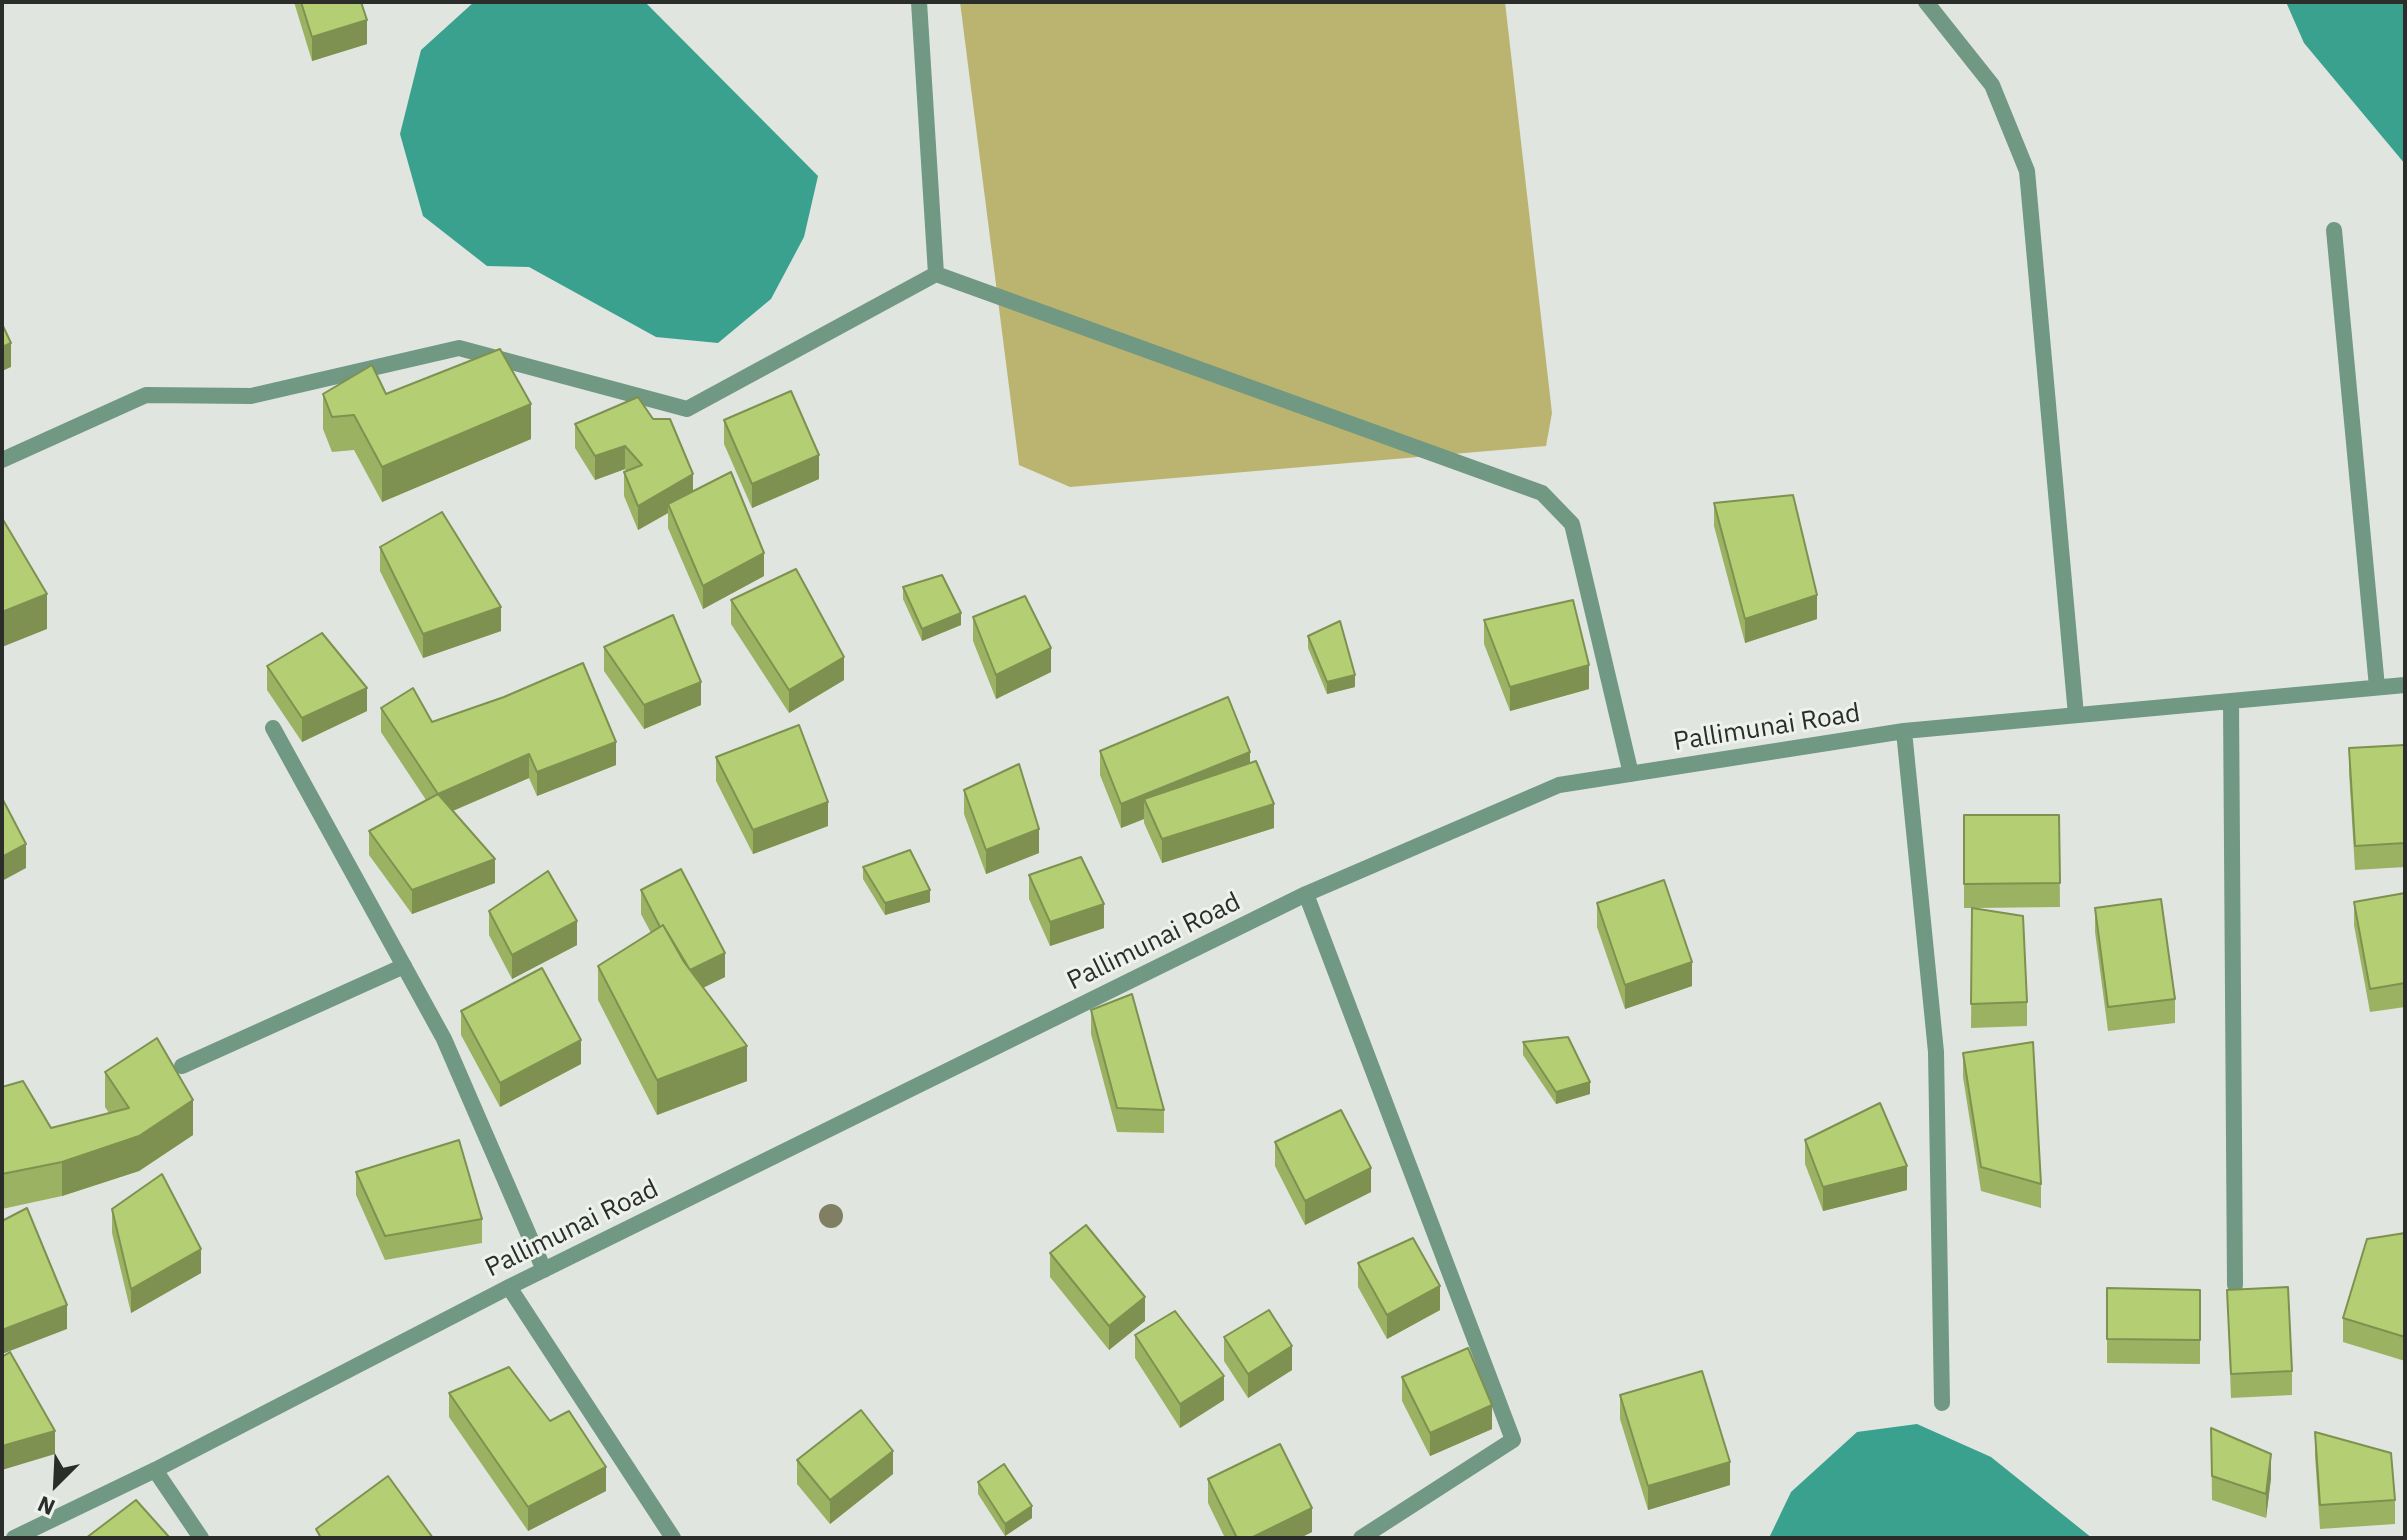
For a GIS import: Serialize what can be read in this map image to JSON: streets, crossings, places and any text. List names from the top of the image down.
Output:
{
  "streets": {
    "street": ["Pallimunai Road"]
  },
  "north": "bottom left"
}
